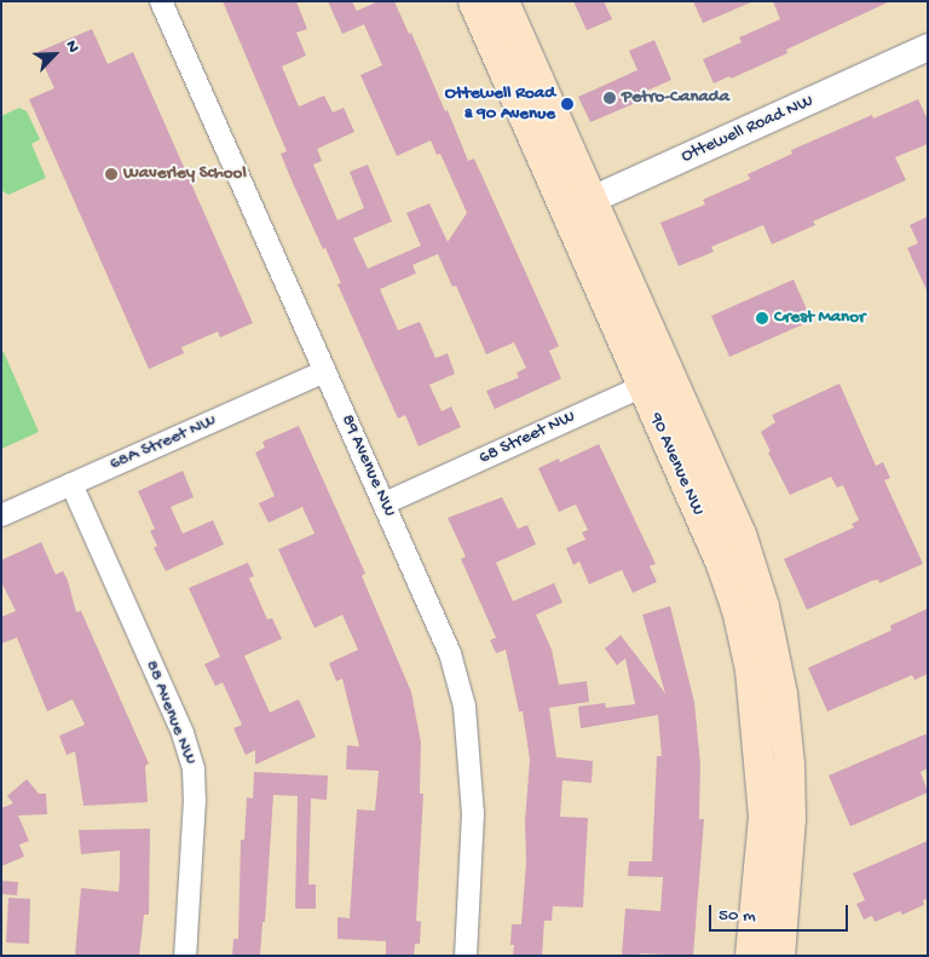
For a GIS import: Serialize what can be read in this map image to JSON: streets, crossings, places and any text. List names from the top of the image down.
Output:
{
  "streets": {
    "main road": ["90 Avenue NW"],
    "street": [
      "Ottewell Road NW",
      "68 Street NW",
      "68A Street NW",
      "89 Avenue NW",
      "88 Avenue NW"
    ]
  },
  "crossings": [
    ["Ottewell Road NW", "90 Avenue NW"],
    ["68 Street NW", "90 Avenue NW"],
    ["68 Street NW", "89 Avenue NW"],
    ["68A Street NW", "89 Avenue NW"],
    ["68A Street NW", "88 Avenue NW"]
  ],
  "places": [
    "Petro-Canada",
    "Ottewell Road & 90 Avenue",
    "Waverley School",
    "Crest Manor"
  ],
  "scale_bar": "50 m",
  "north": "top right"
}
